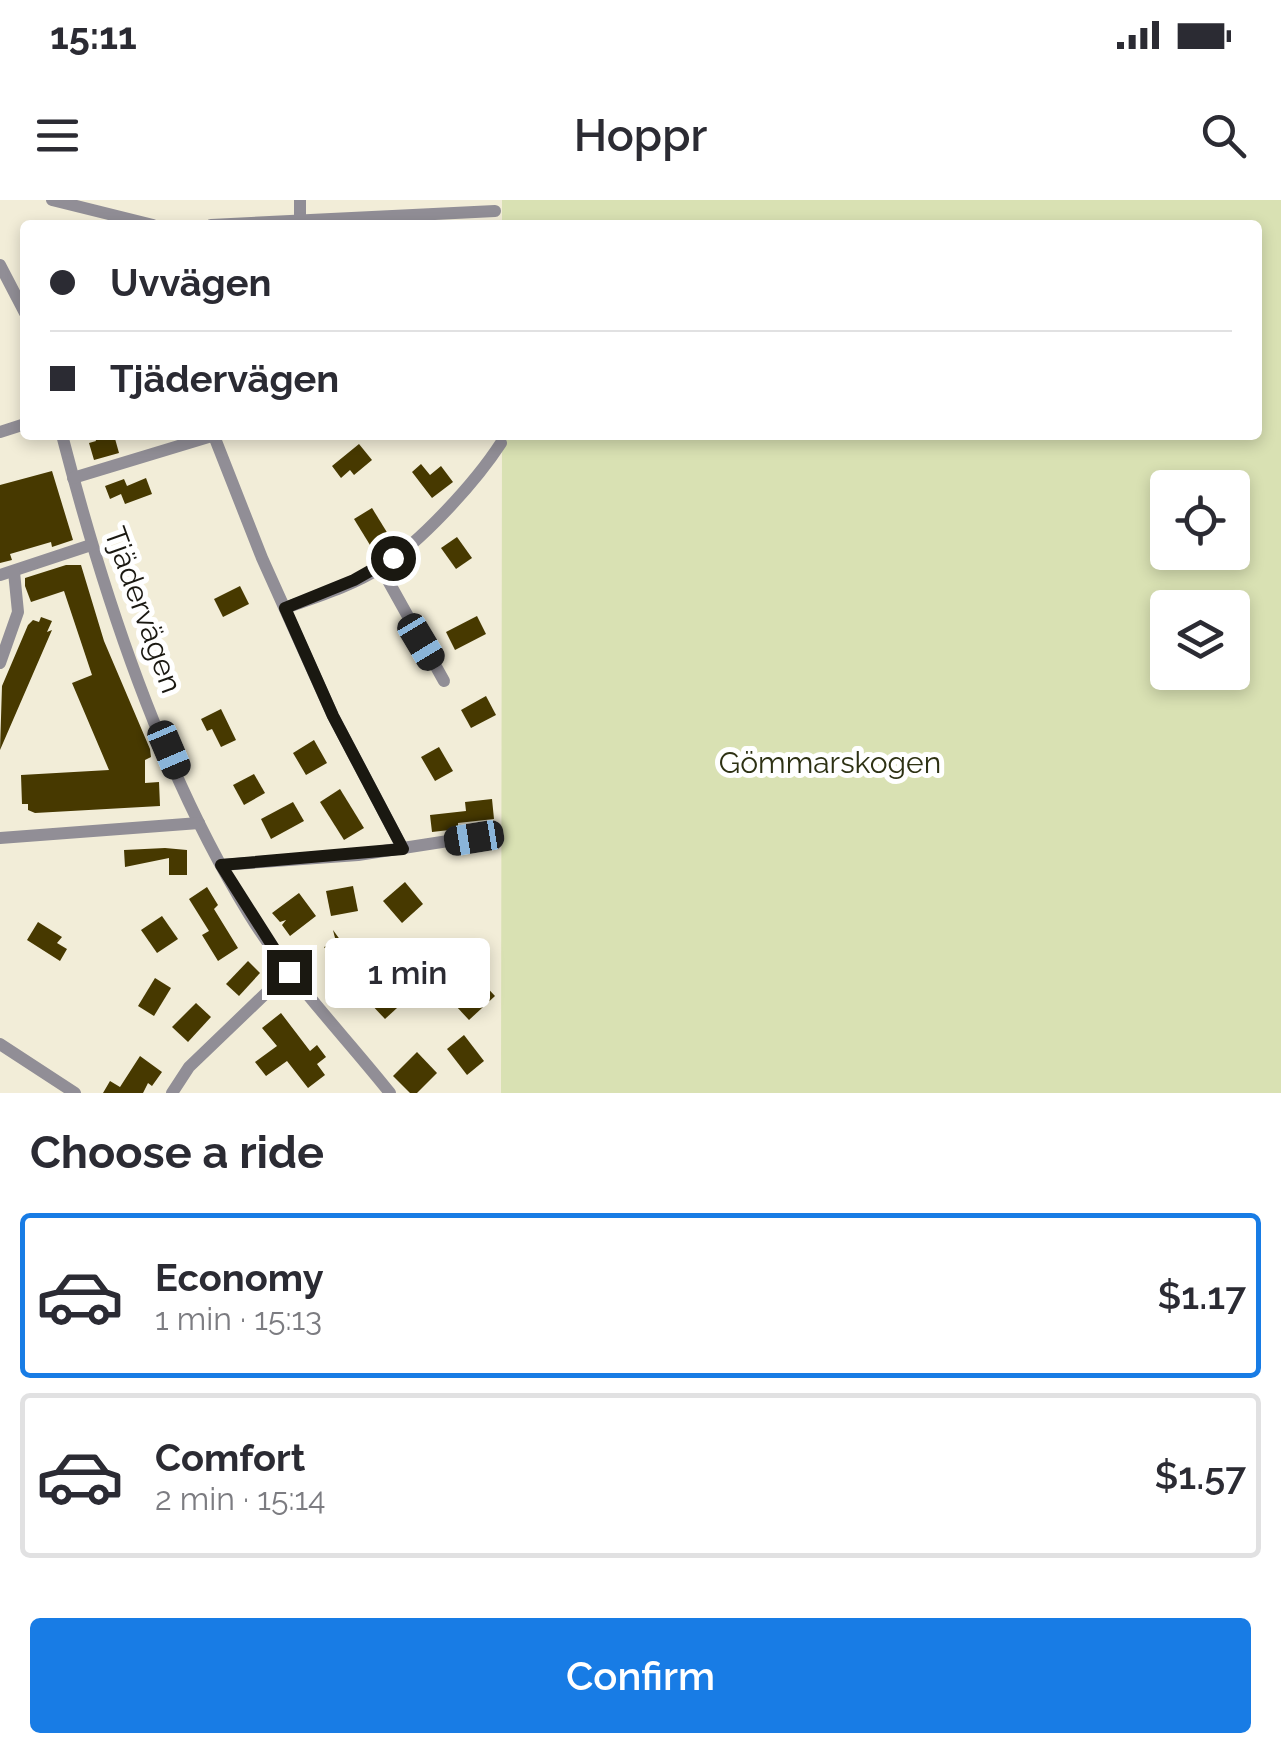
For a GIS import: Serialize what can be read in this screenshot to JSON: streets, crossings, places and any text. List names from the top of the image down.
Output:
{
  "streets": {
    "street": ["Tjädervägen"]
  },
  "parks": ["Gömmarskogen"],
  "page": {
    "status": "15:11",
    "header": "Hoppr",
    "banner": ["Uvvägen", "Tjädervägen"],
    "bubble": "1 min",
    "heading": "Choose a ride",
    "list": [
      {
        "name": "Economy",
        "note": "1 min · 15:13",
        "value": "$1.17"
      },
      {
        "name": "Comfort",
        "note": "2 min · 15:14",
        "value": "$1.57"
      }
    ],
    "buttons": "Confirm"
  }
}
